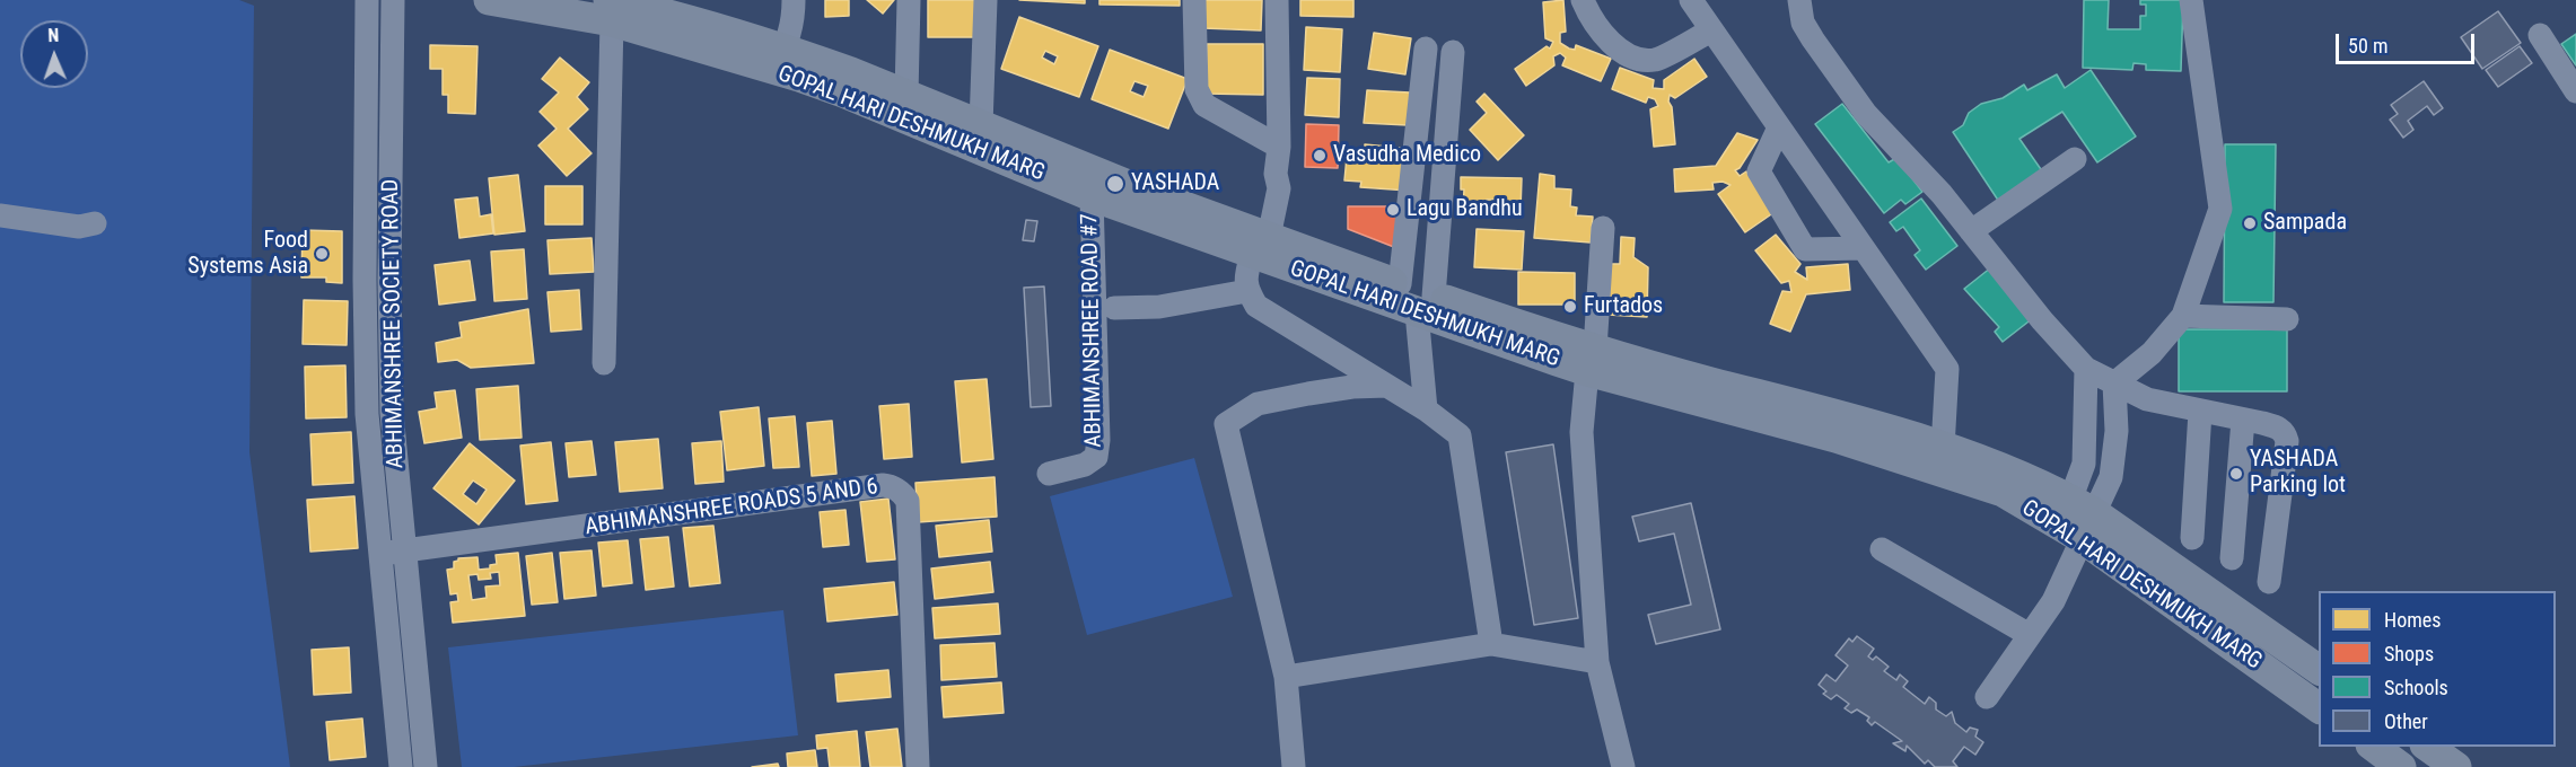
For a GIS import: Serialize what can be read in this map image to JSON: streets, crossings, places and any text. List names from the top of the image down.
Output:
{
  "streets": {
    "main road": ["GOPAL HARI DESHMUKH MARG"],
    "street": ["ABHIMANSHREE SOCIETY ROAD", "ABHIMANSHREE ROAD #7", "ABHIMANSHREE ROADS 5 AND 6"]
  },
  "crossings": [
    ["GOPAL HARI DESHMUKH MARG", "ABHIMANSHREE ROAD #7"],
    ["ABHIMANSHREE SOCIETY ROAD", "ABHIMANSHREE ROADS 5 AND 6"]
  ],
  "places": [
    "Vasudha Medico",
    "YASHADA",
    "Lagu Bandhu",
    "Sampada",
    "Food Systems Asia",
    "Furtados",
    "YASHADA Parking lot"
  ],
  "legend": [
    "Homes",
    "Shops",
    "Schools",
    "Other"
  ],
  "scale_bar": "50 m",
  "north": "top"
}
